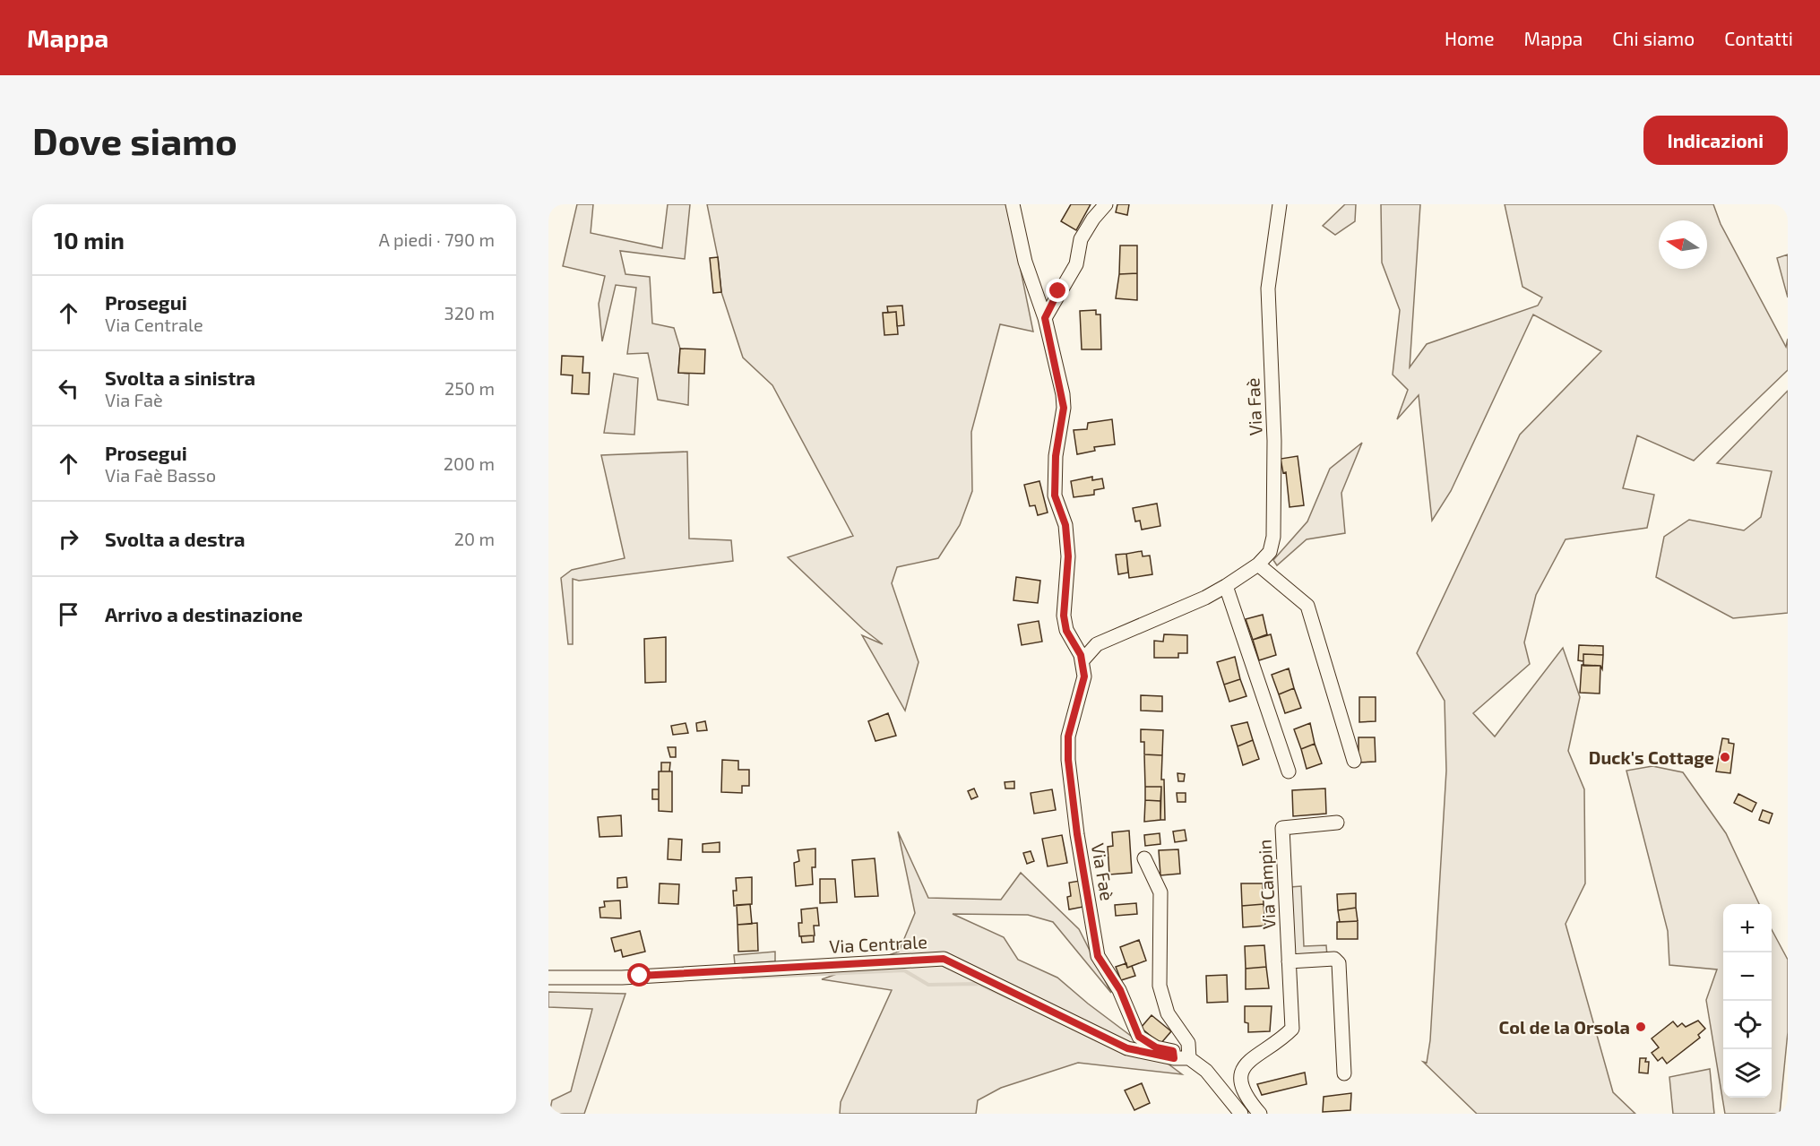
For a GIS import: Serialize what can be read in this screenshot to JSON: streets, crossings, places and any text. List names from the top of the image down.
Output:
{
  "streets": {
    "street": ["Via Faè", "Via Campin", "Via Centrale"]
  },
  "crossings": [
    ["Via Faè", "Via Centrale"]
  ],
  "places": ["Duck's Cottage", "Col de la Orsola"],
  "north": "left",
  "page": {
    "header": "Mappa",
    "nav": [
      "Home",
      "Mappa",
      "Chi siamo",
      "Contatti"
    ],
    "buttons": "Indicazioni",
    "title": "Dove siamo",
    "heading": ["10 min", "A piedi · 790 m"],
    "list": [
      ["Prosegui", "Via Centrale", "320 m"],
      ["Svolta a sinistra", "Via Faè", "250 m"],
      ["Prosegui", "Via Faè Basso", "200 m"],
      ["Svolta a destra", "20 m"],
      "Arrivo a destinazione"
    ],
    "map_buttons": ["+", "−"]
  }
}
